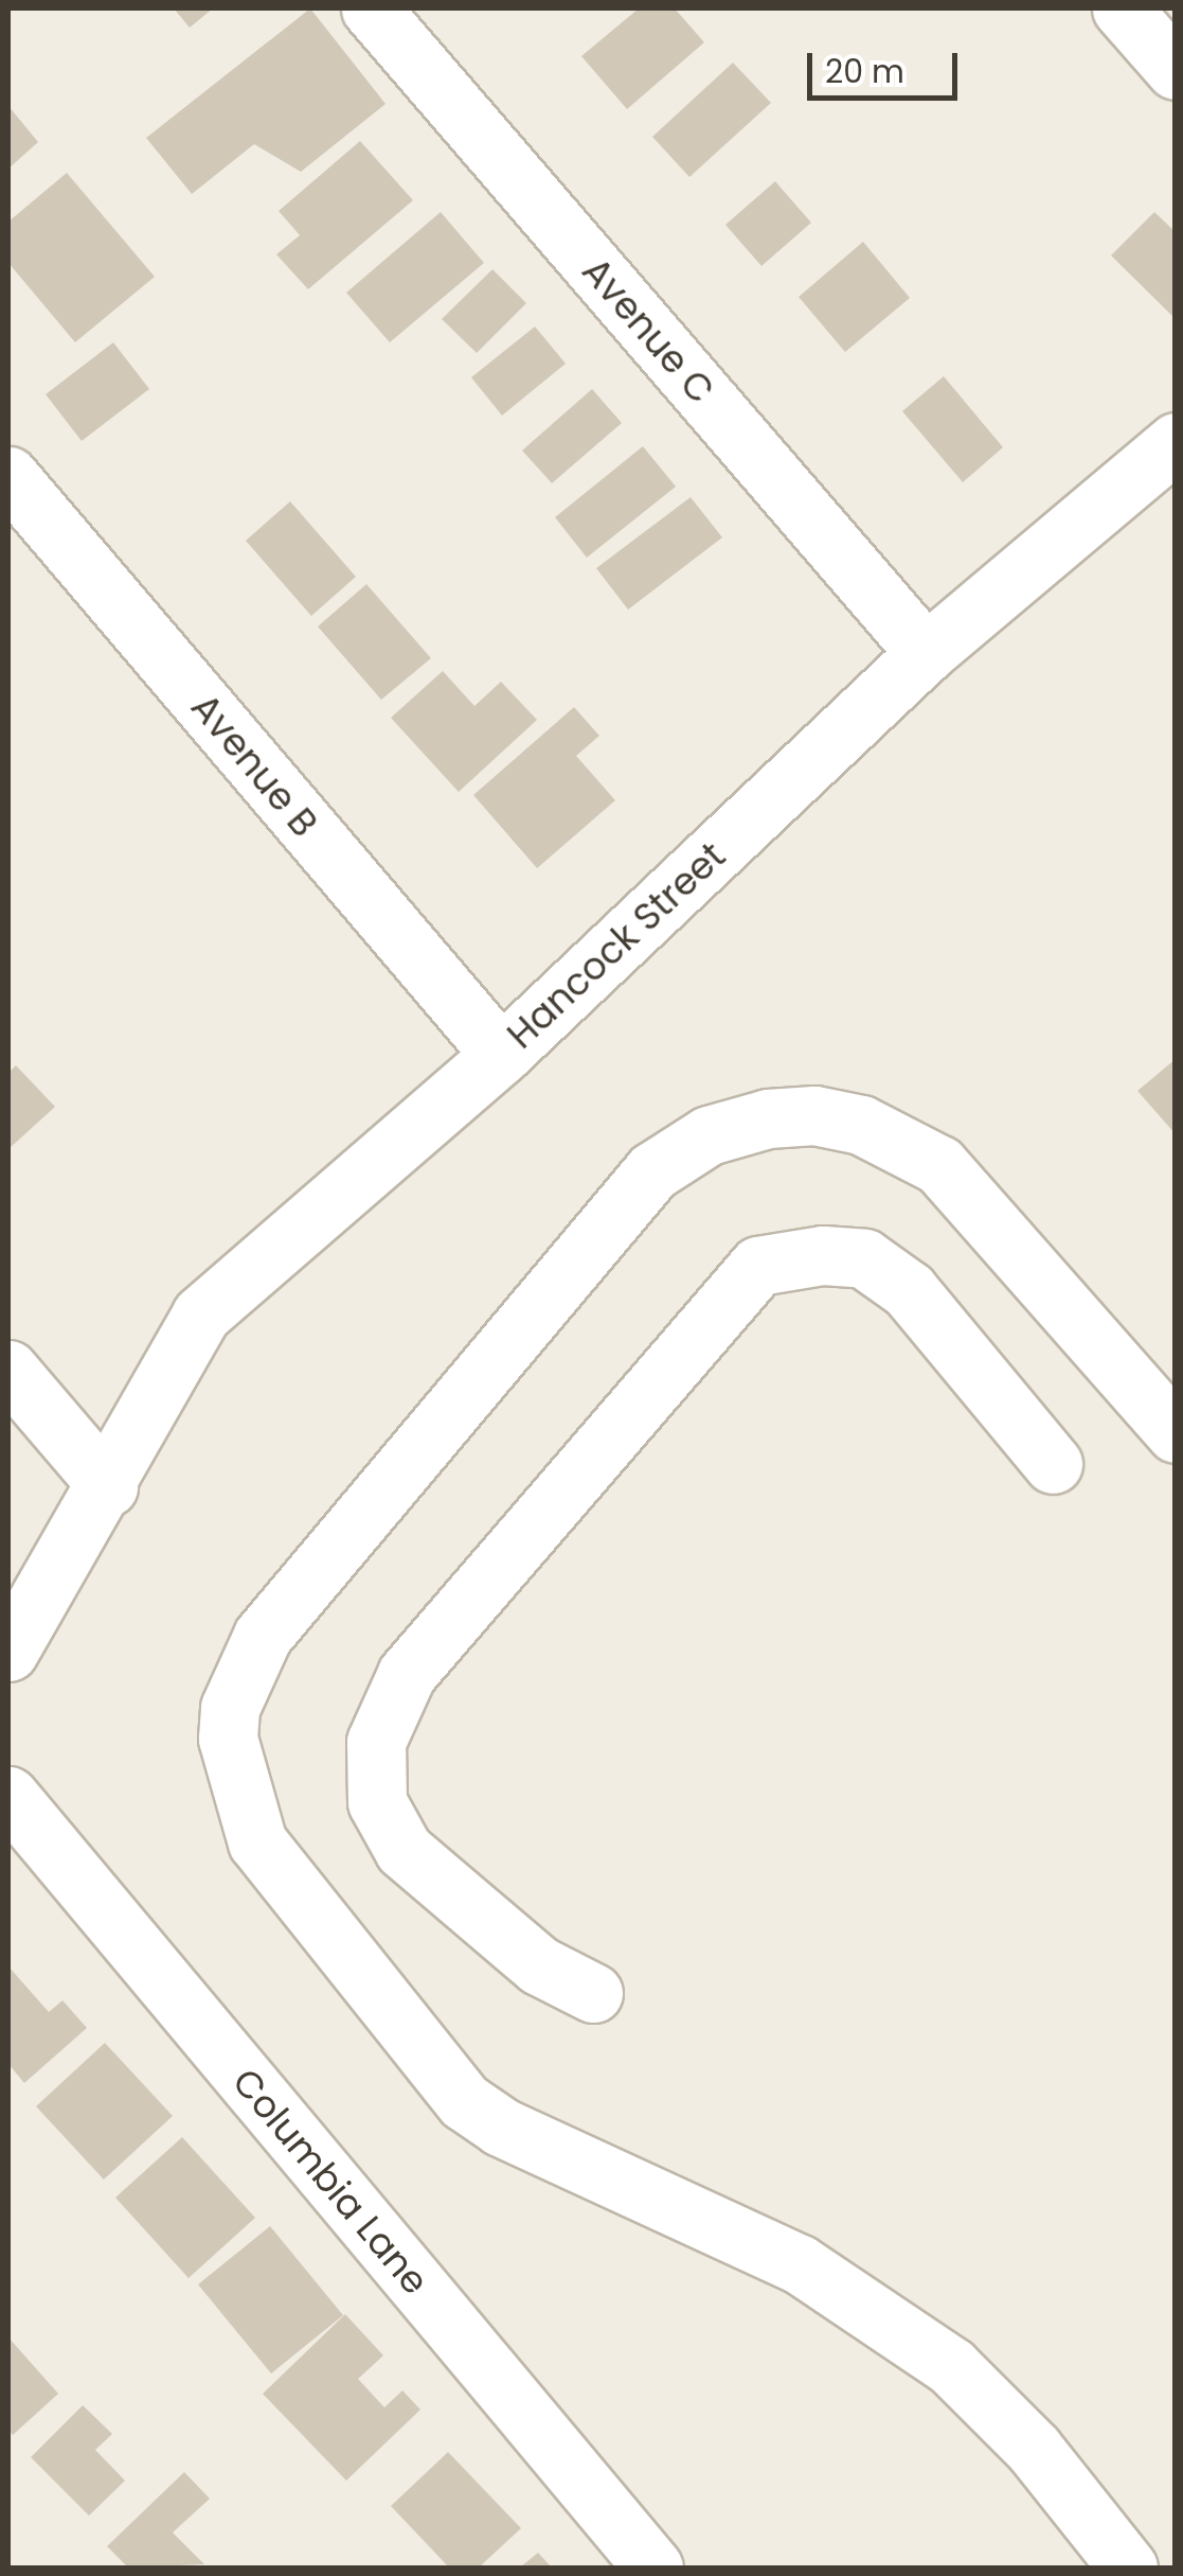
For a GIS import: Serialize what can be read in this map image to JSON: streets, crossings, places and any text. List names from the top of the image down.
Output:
{
  "streets": {
    "street": [
      "Avenue C",
      "Avenue B",
      "Hancock Street",
      "Columbia Lane"
    ]
  },
  "crossings": [
    ["Avenue C", "Hancock Street"],
    ["Avenue B", "Hancock Street"]
  ],
  "scale_bar": "20 m"
}
